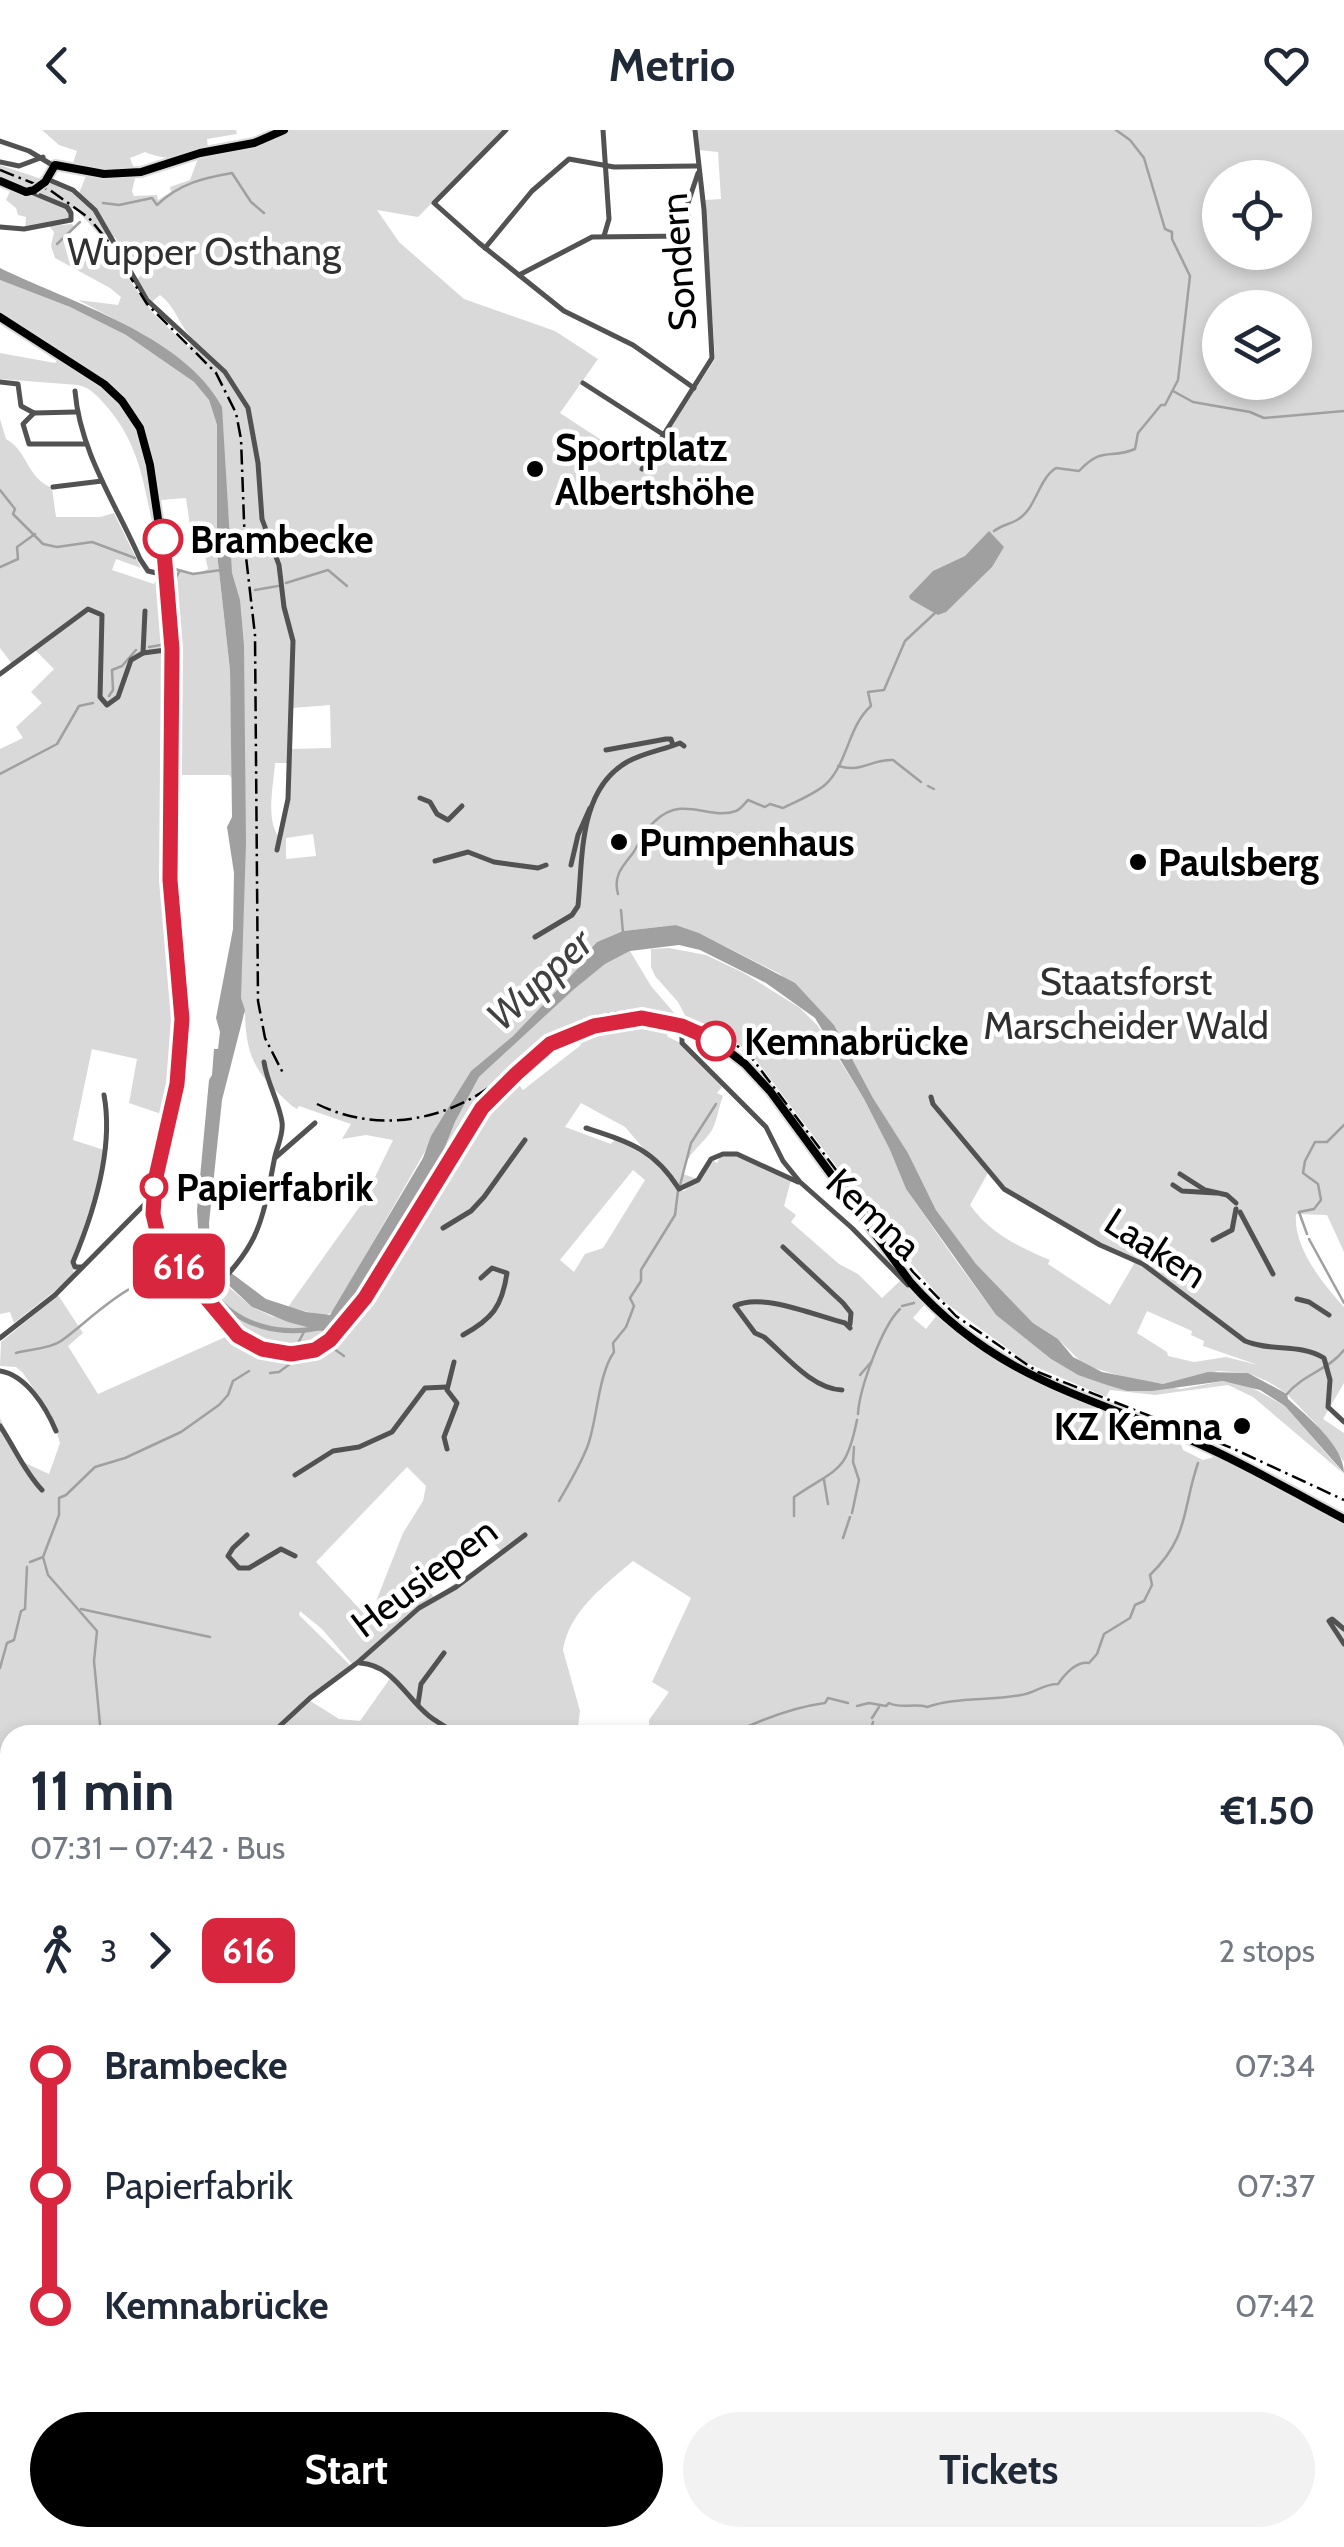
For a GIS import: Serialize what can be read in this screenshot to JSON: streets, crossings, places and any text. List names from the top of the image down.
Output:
{
  "streets": {
    "street": [
      "Sondern",
      "Kemna",
      "Laaken",
      "Heusiepen"
    ]
  },
  "water": ["Wupper"],
  "parks": ["Wupper Osthang", "Staatsforst Marscheider Wald"],
  "places": [
    "Sportplatz Albertshöhe",
    "Brambecke",
    "Pumpenhaus",
    "Paulsberg",
    "Kemnabrücke",
    "Papierfabrik",
    "KZ Kemna"
  ],
  "lines": ["bus line 616"],
  "page": {
    "header": "Metrio",
    "on_map": "616",
    "heading": ["11 min", "07:31 – 07:42 · Bus", "€1.50"],
    "legs": ["3", "616", "2 stops"],
    "list": [
      {
        "name": "Brambecke",
        "value": "07:34"
      },
      {
        "name": "Papierfabrik",
        "value": "07:37"
      },
      {
        "name": "Kemnabrücke",
        "value": "07:42"
      }
    ],
    "buttons": ["Start", "Tickets"]
  }
}
